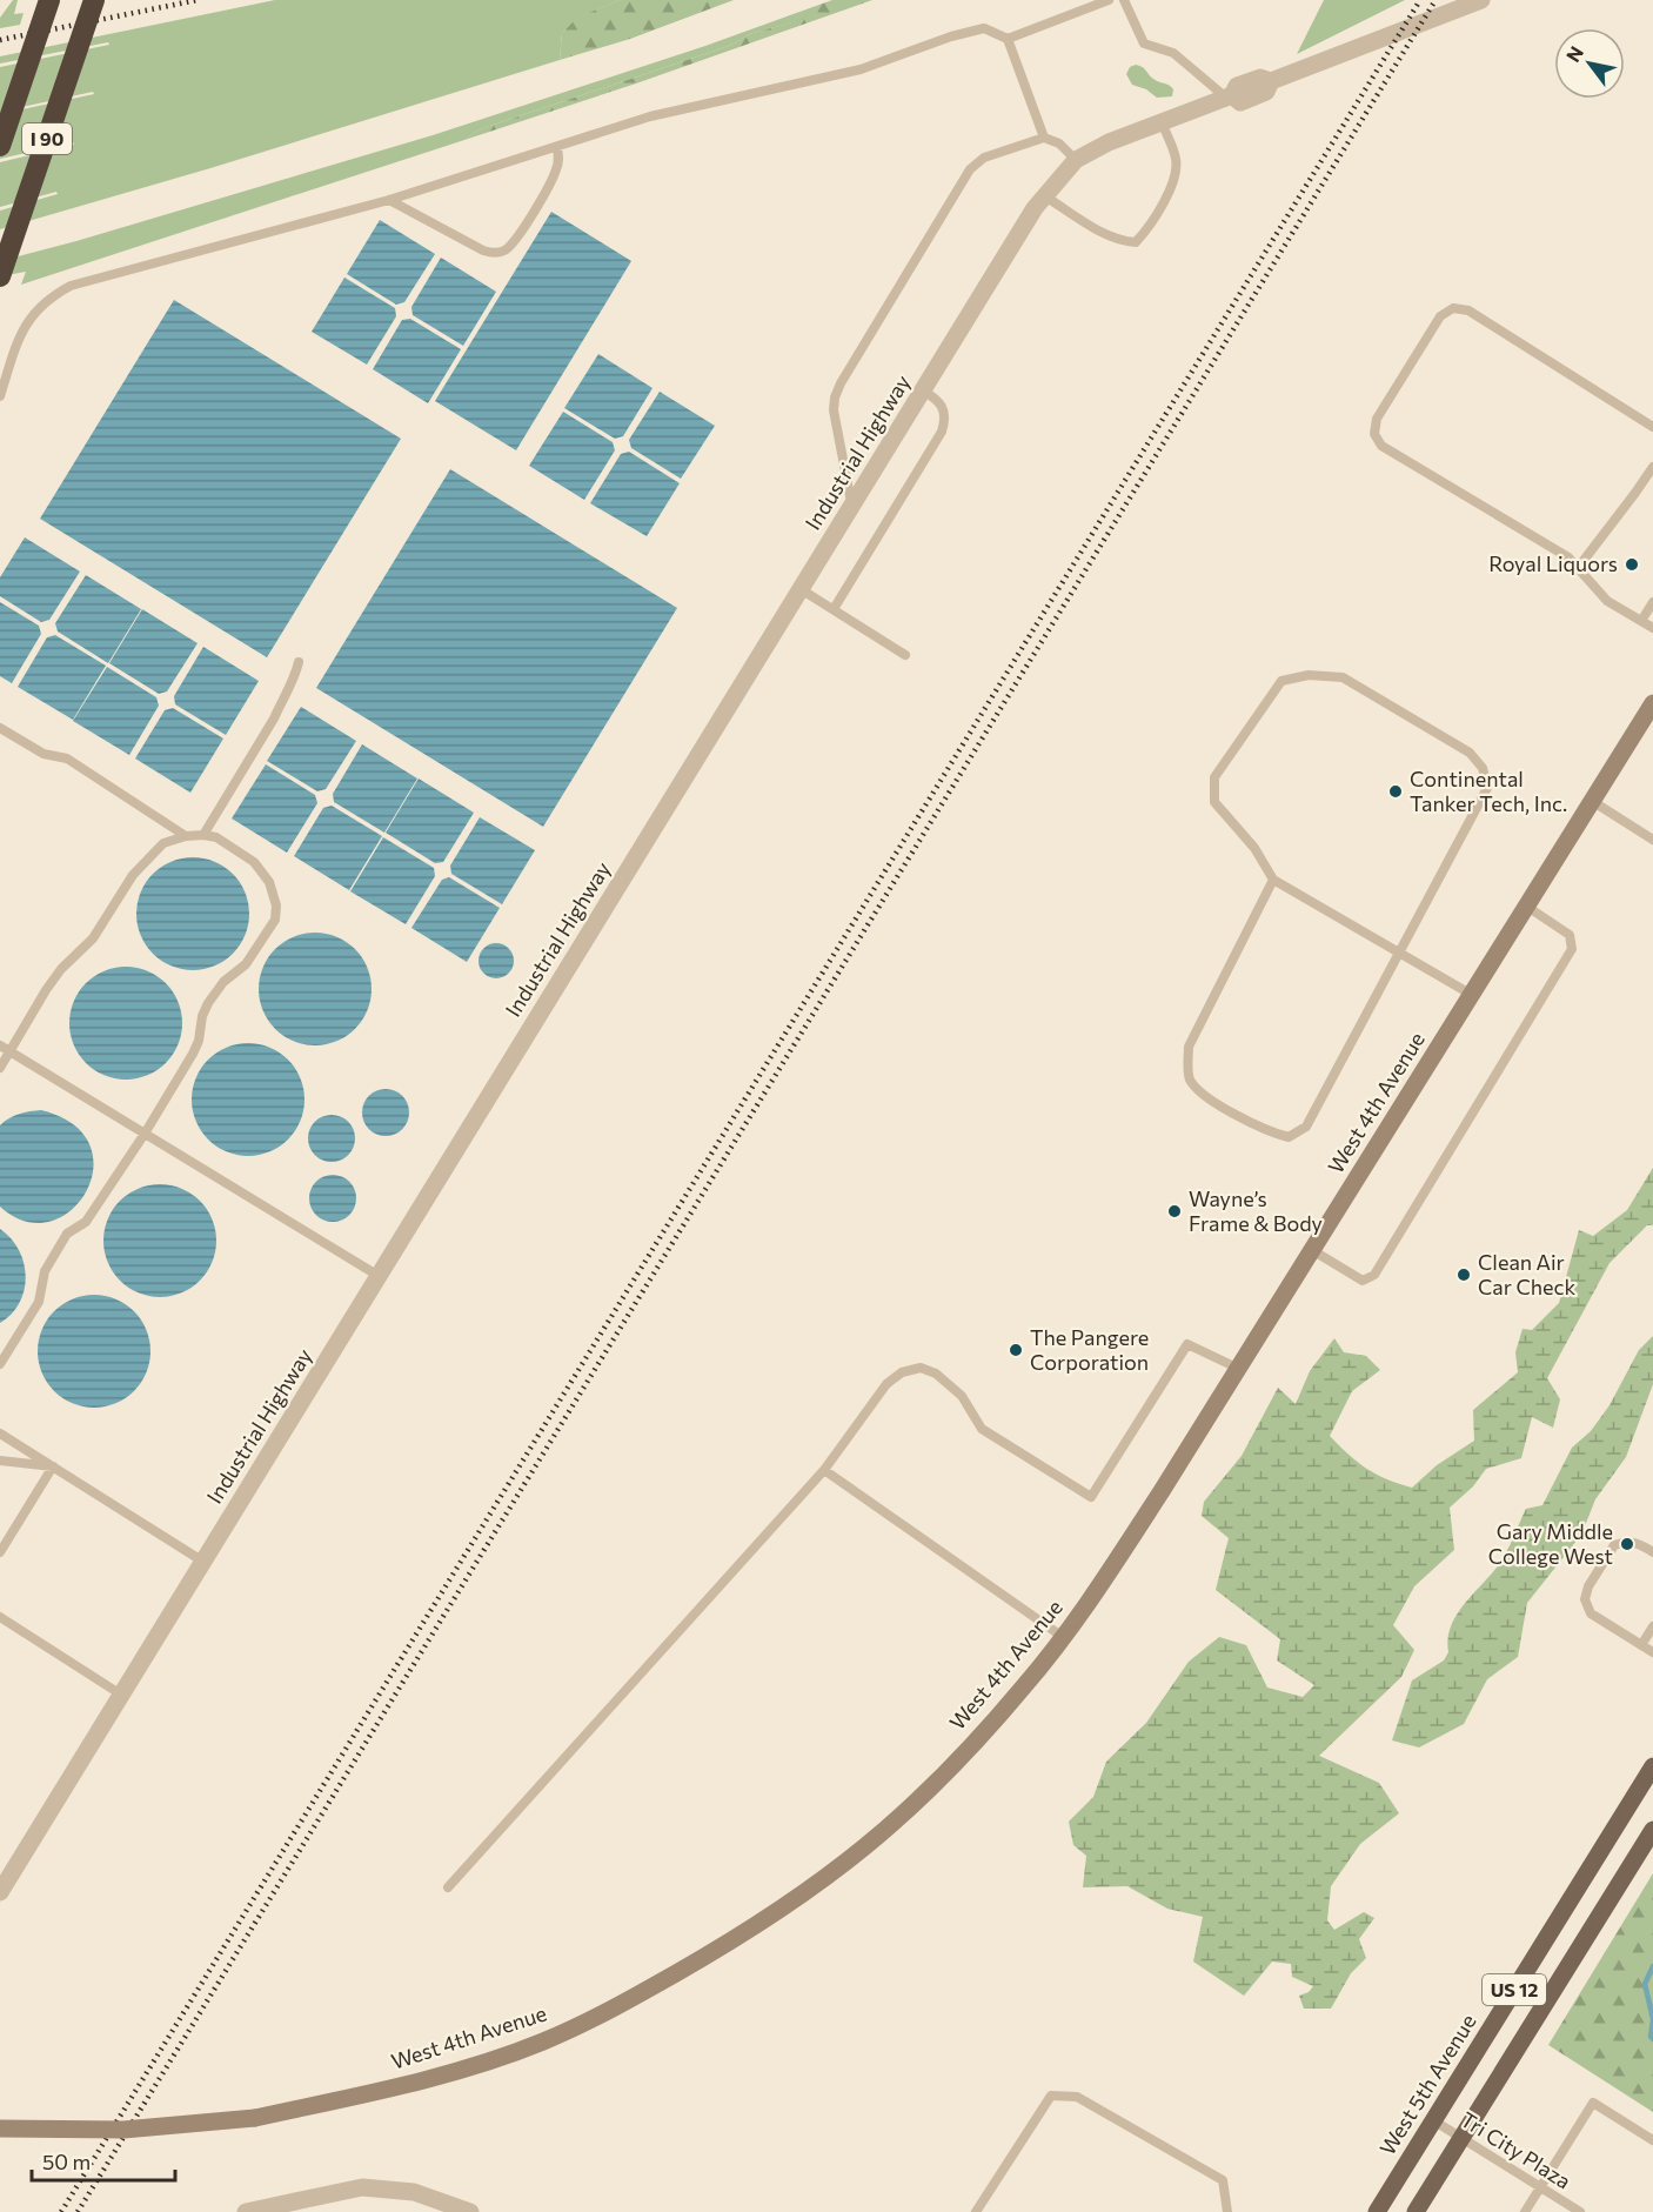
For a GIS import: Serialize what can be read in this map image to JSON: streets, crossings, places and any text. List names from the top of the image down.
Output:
{
  "streets": {
    "highway": ["I 90"],
    "main road": ["West 4th Avenue", "US 12", "West 5th Avenue"],
    "street": ["Industrial Highway"],
    "lane": ["Tri City Plaza"]
  },
  "crossings": [
    ["US 12", "Tri City Plaza"],
    ["West 5th Avenue", "Tri City Plaza"]
  ],
  "places": [
    "Royal Liquors",
    "Continental Tanker Tech, Inc.",
    "Wayne’s Frame & Body",
    "Clean Air Car Check",
    "The Pangere Corporation",
    "Gary Middle College West"
  ],
  "scale_bar": "50 m",
  "north": "top left"
}
